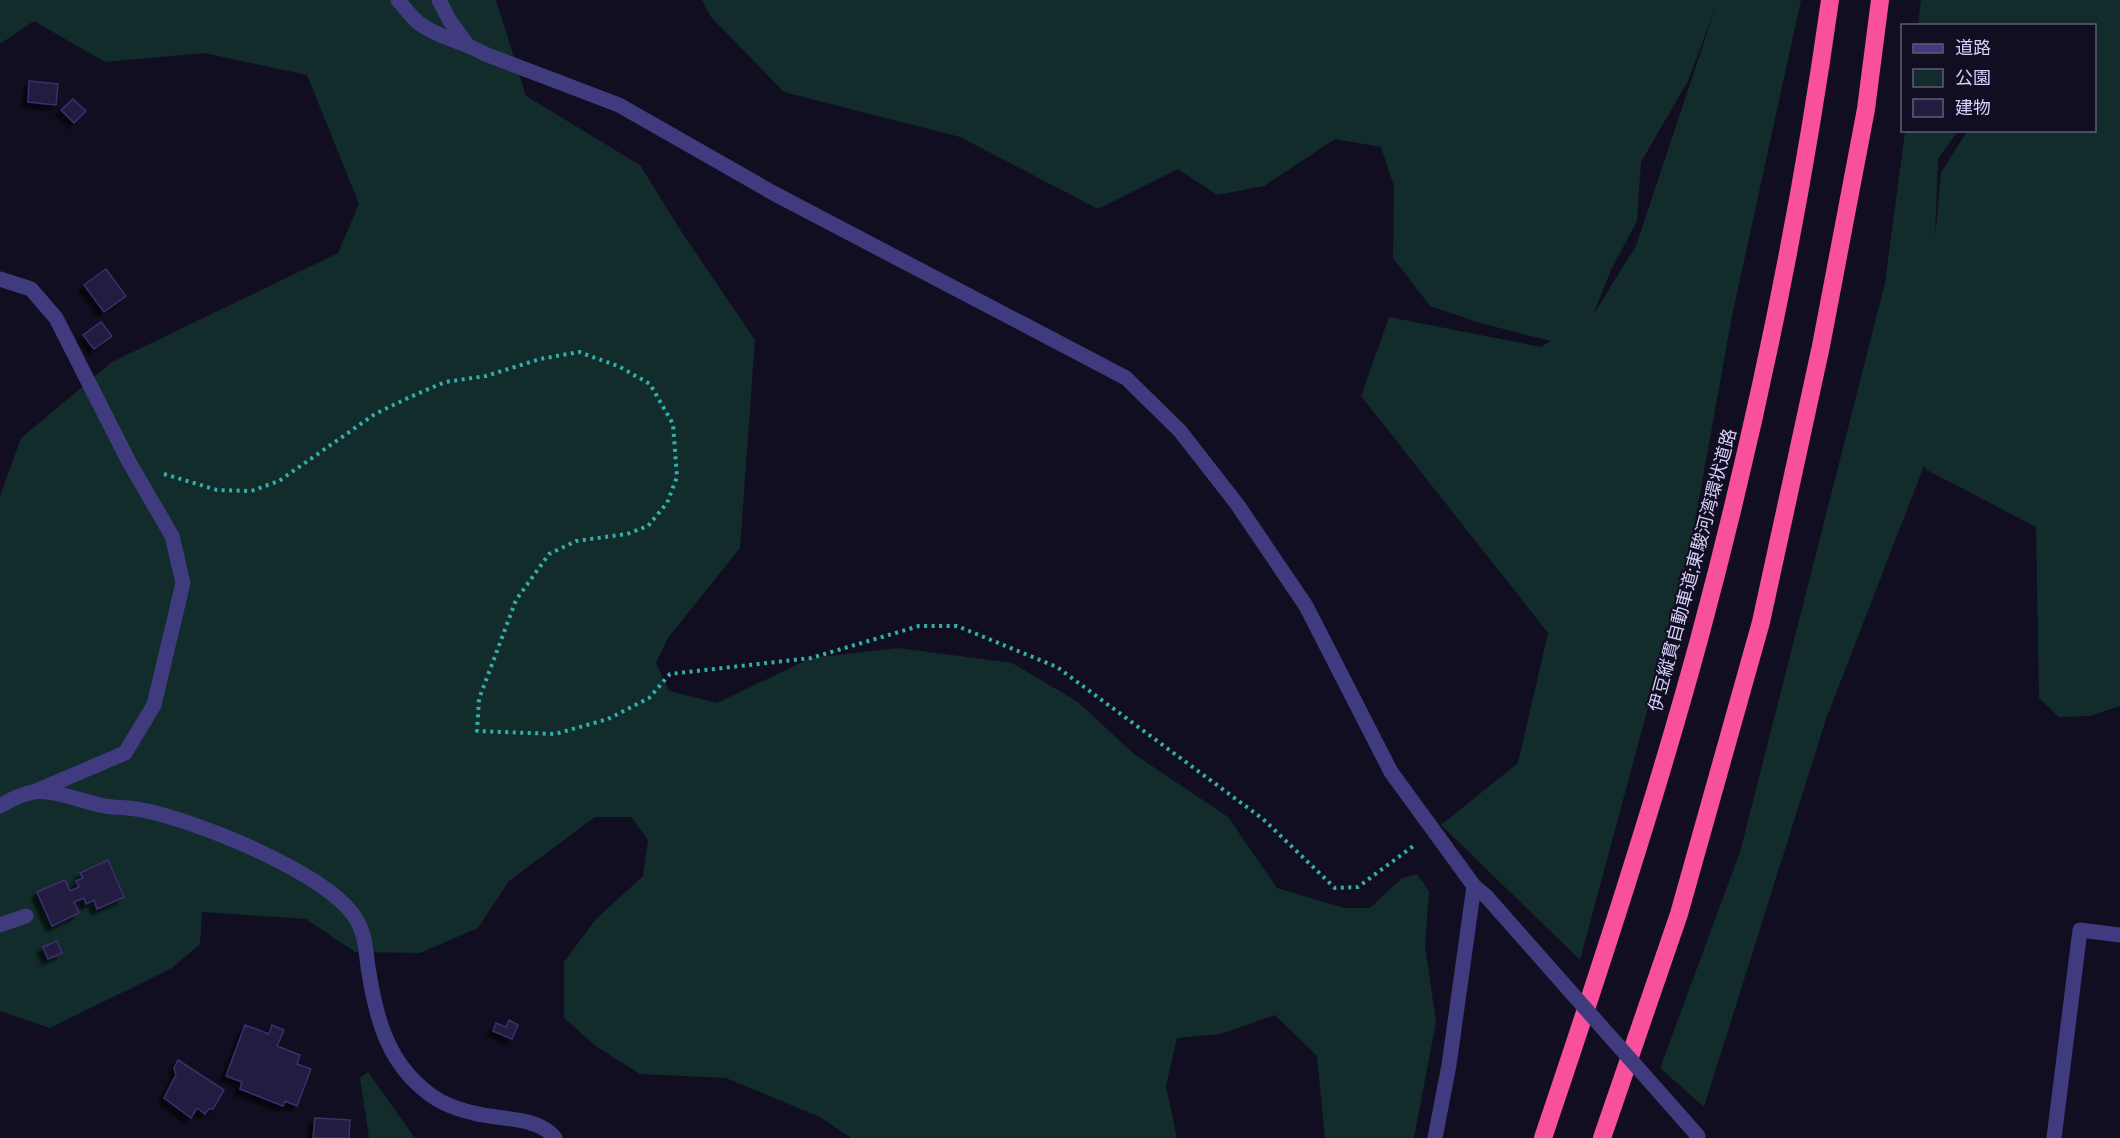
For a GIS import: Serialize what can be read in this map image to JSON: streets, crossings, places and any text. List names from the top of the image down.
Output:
{
  "streets": {
    "highway": ["伊豆縦貫自動車道;東駿河湾環状道路"]
  },
  "legend": ["道路", "公園", "建物"]
}
